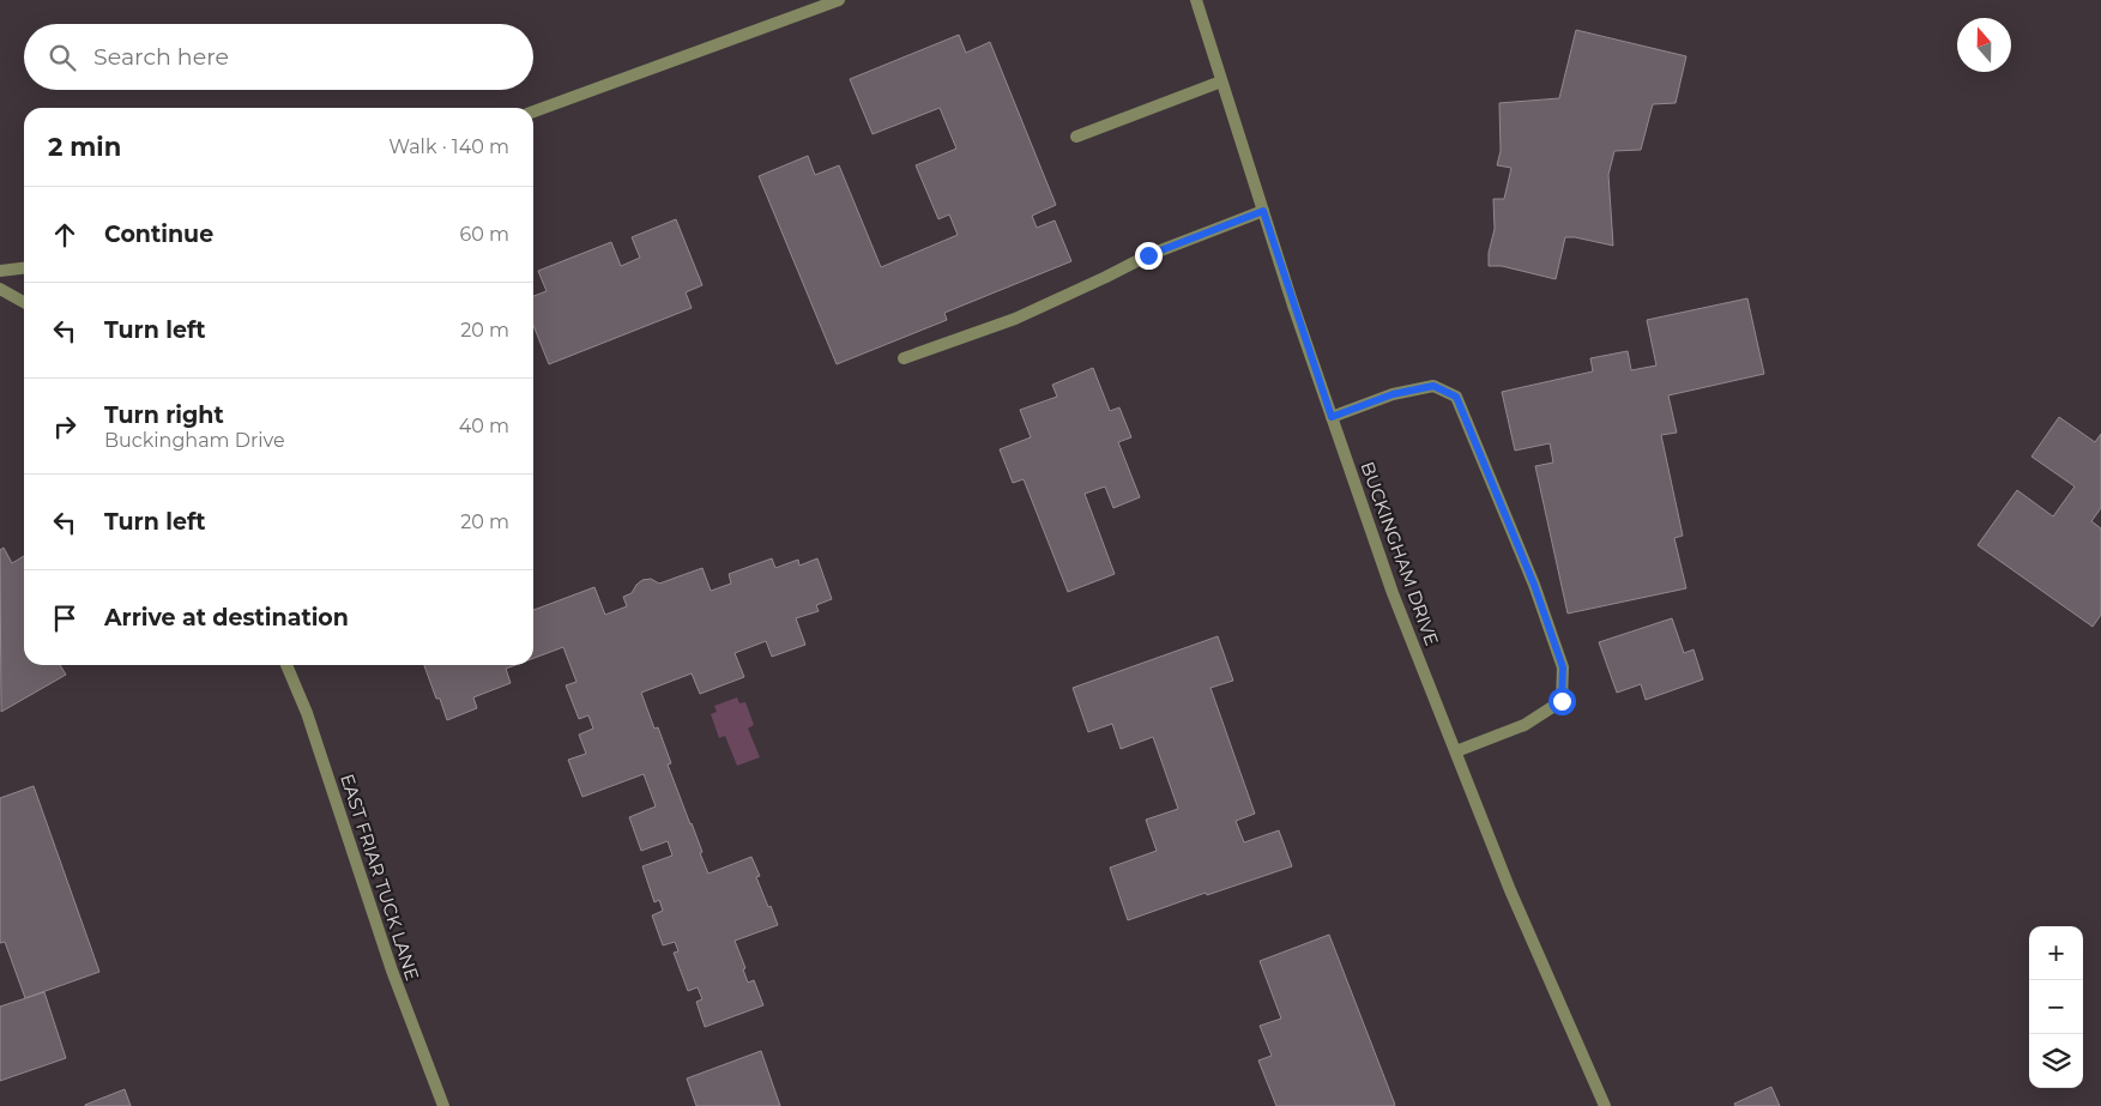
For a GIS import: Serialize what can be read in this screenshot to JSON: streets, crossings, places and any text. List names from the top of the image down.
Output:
{
  "streets": {
    "street": ["BUCKINGHAM DRIVE", "EAST FRIAR TUCK LANE"]
  },
  "north": "top",
  "page": {
    "search": "Search here",
    "heading": ["2 min", "Walk · 140 m"],
    "list": [
      ["Continue", "60 m"],
      ["Turn left", "20 m"],
      ["Turn right", "Buckingham Drive", "40 m"],
      ["Turn left", "20 m"],
      "Arrive at destination"
    ],
    "map_buttons": ["+", "−"]
  }
}
